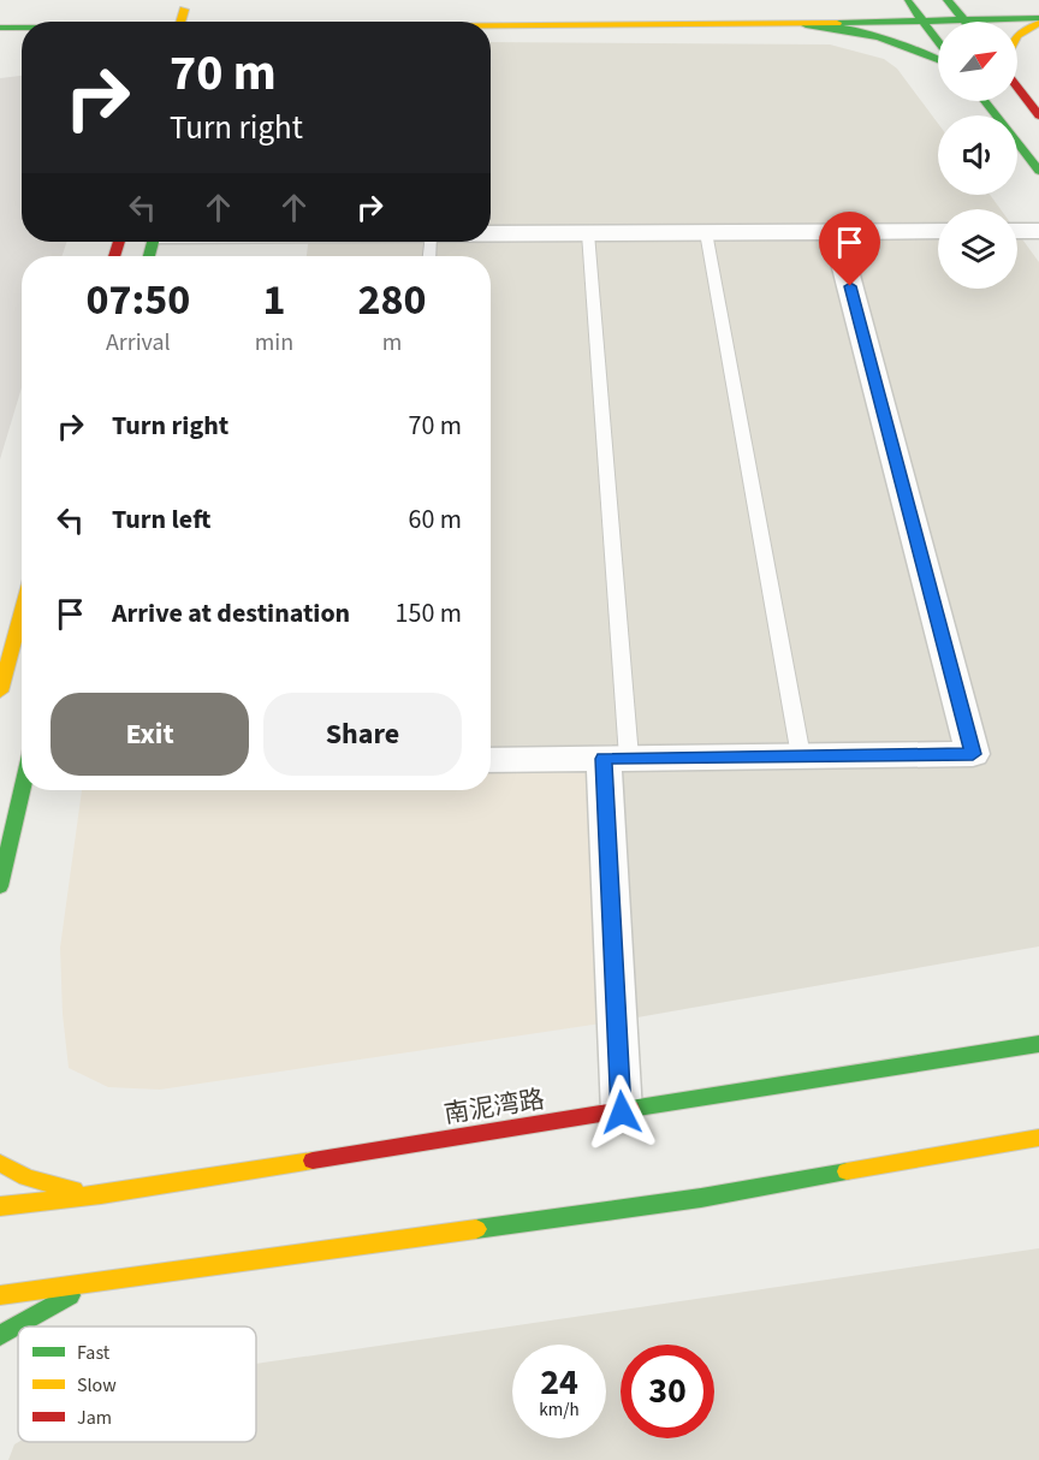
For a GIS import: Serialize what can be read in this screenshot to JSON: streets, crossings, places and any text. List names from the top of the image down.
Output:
{
  "streets": {
    "main road": ["南泥湾路"]
  },
  "legend": ["Fast", "Slow", "Jam"],
  "north": "top right",
  "page": {
    "turn": ["70 m", "Turn right"],
    "eta": [
      "07:50",
      "Arrival",
      "1",
      "min",
      "280",
      "m"
    ],
    "list": [
      {
        "name": "Turn right",
        "value": "70 m"
      },
      {
        "name": "Turn left",
        "value": "60 m"
      },
      {
        "name": "Arrive at destination",
        "value": "150 m"
      }
    ],
    "buttons": ["Exit", "Share"],
    "speed": "24 km/h",
    "limit": "30"
  }
}
